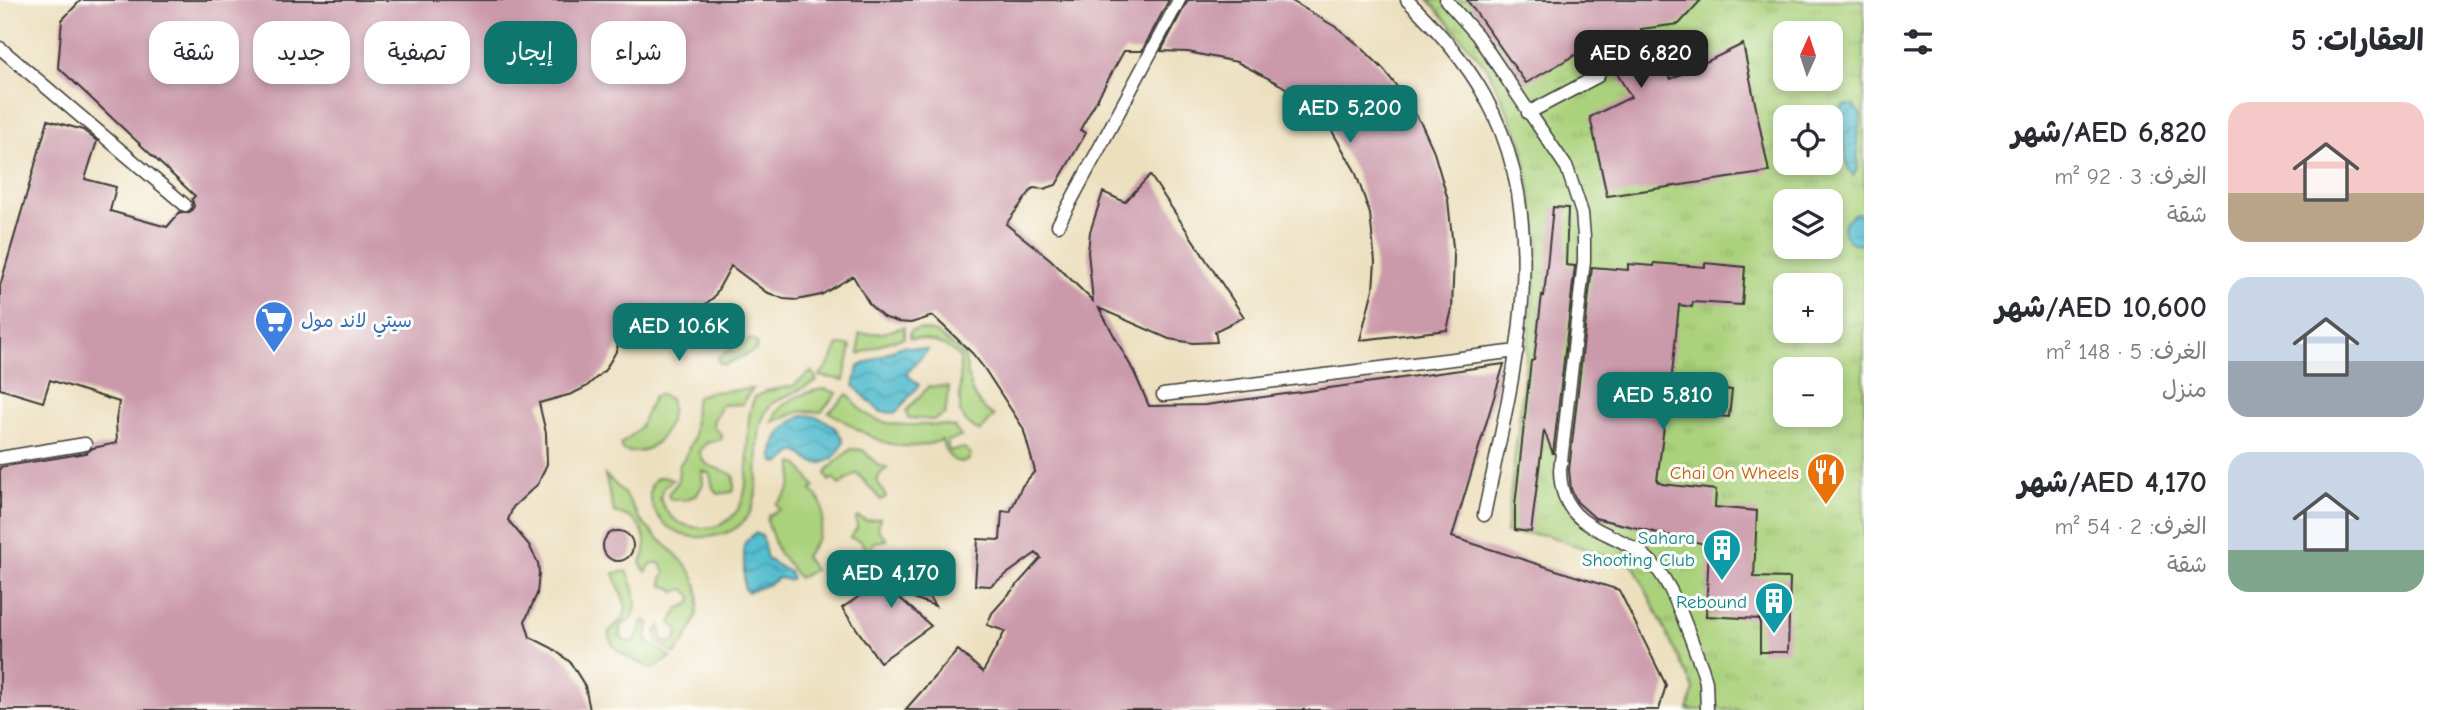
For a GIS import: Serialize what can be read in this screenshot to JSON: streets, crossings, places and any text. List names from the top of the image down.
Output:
{
  "places": {
    "supermarket": ["سيتي لاند مول"],
    "restaurant": ["Chai On Wheels"],
    "building": ["Sahara Shooting Club", "Rebound"]
  },
  "north": "top",
  "page": {
    "heading": "العقارات: 5",
    "map_buttons": ["+", "−"],
    "chip": [
      "شراء",
      "إيجار",
      "تصفية",
      "جديد",
      "شقة"
    ],
    "price": [
      "AED 6,820",
      "AED 5,200",
      "AED 10.6K",
      "AED 5,810",
      "AED 4,170"
    ],
    "list": [
      {
        "name": "AED 6,820/شهر",
        "note": "الغرف: 3 · 92 m² · شقة"
      },
      {
        "name": "AED 10,600/شهر",
        "note": "الغرف: 5 · 148 m² · منزل"
      },
      {
        "name": "AED 4,170/شهر",
        "note": "الغرف: 2 · 54 m² · شقة"
      }
    ]
  }
}
